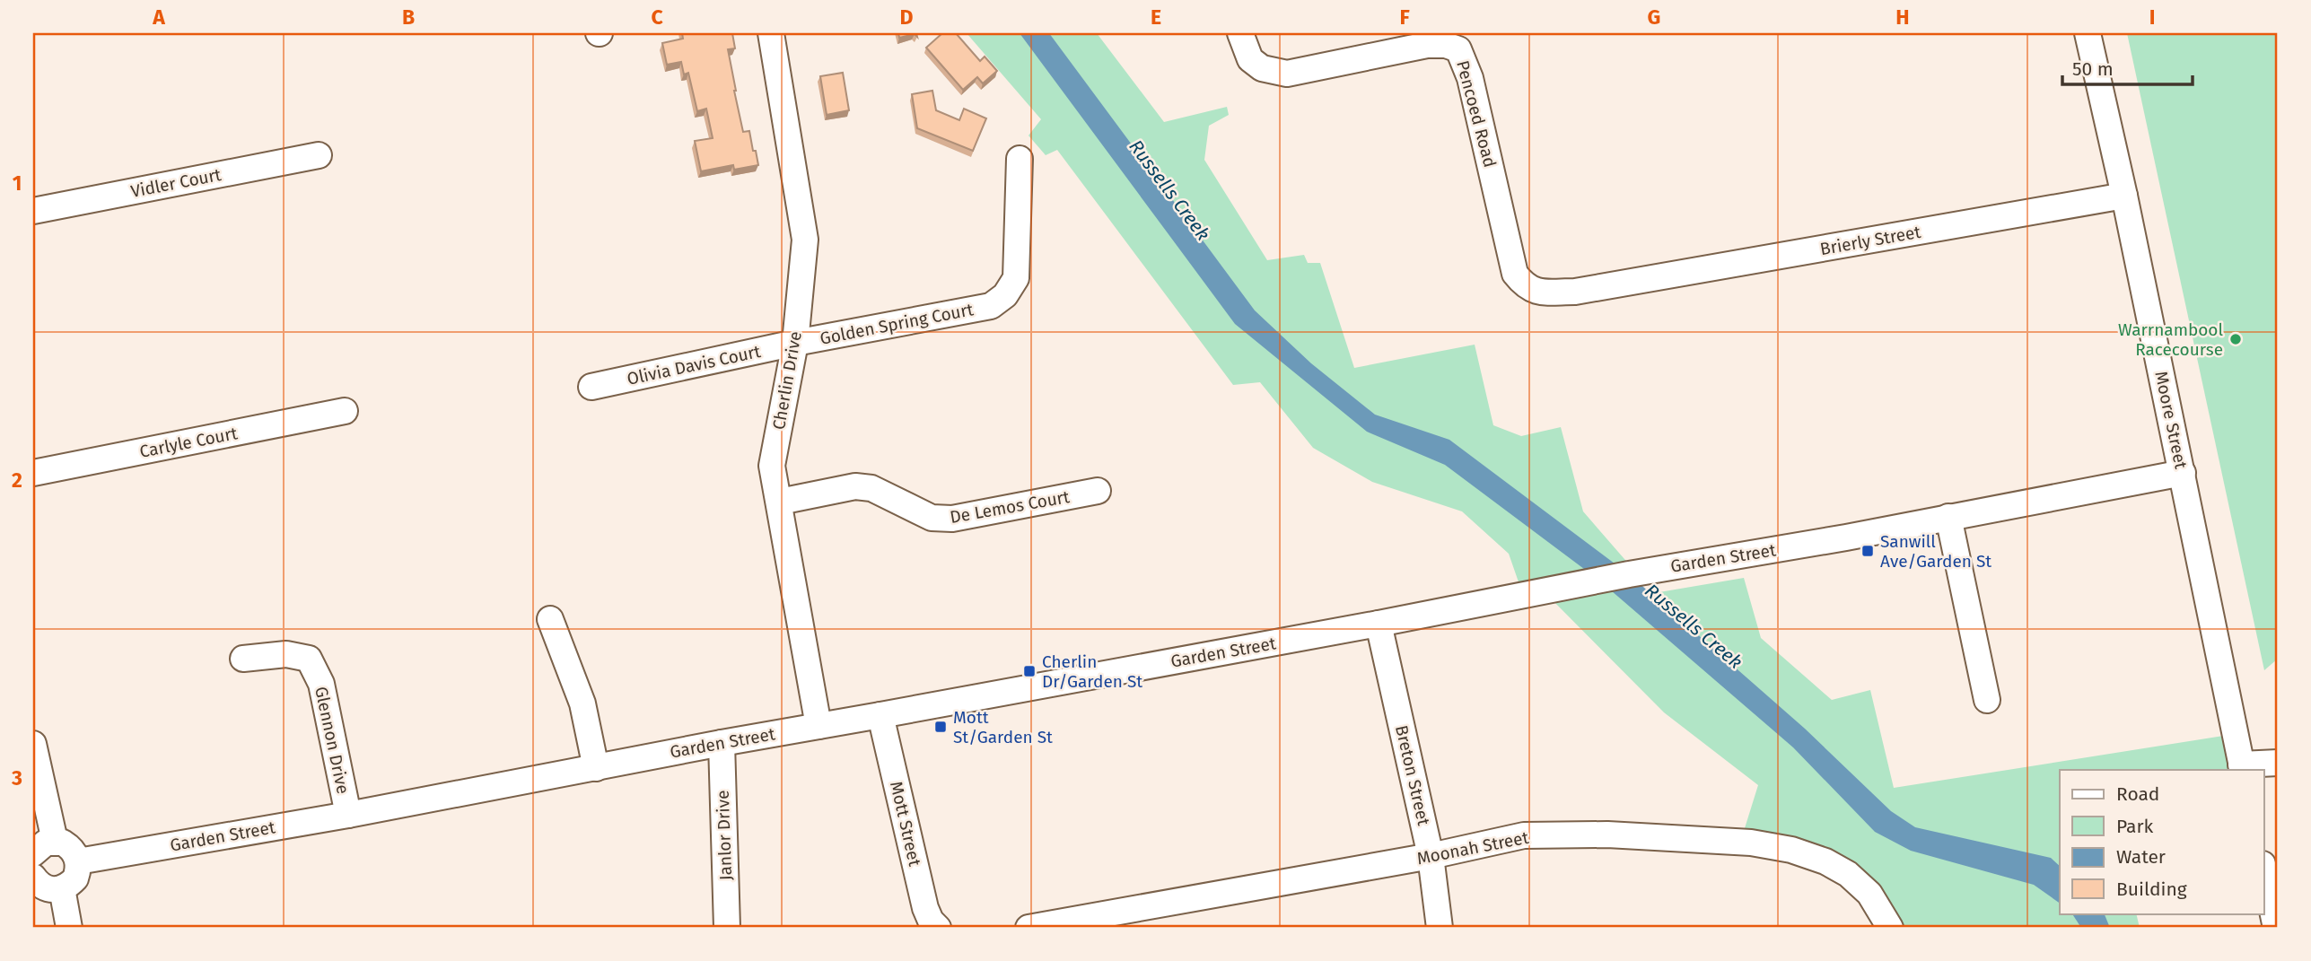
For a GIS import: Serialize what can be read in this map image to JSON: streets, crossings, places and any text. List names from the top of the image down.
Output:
{
  "streets": {
    "street": [
      "Pencoed Road",
      "Vidler Court",
      "Brierly Street",
      "Golden Spring Court",
      "Olivia Davis Court",
      "Cherlin Drive",
      "Moore Street",
      "Carlyle Court",
      "De Lemos Court",
      "Garden Street",
      "Glennon Drive",
      "Breton Street",
      "Mott Street",
      "Janlor Drive",
      "Moonah Street"
    ]
  },
  "crossings": [
    ["Pencoed Road", "Brierly Street"],
    ["Brierly Street", "Moore Street"],
    ["Golden Spring Court", "Olivia Davis Court"],
    ["Golden Spring Court", "Cherlin Drive"],
    ["Olivia Davis Court", "Cherlin Drive"],
    ["Cherlin Drive", "De Lemos Court"],
    ["Cherlin Drive", "Garden Street"],
    ["Moore Street", "Garden Street"],
    ["Garden Street", "Glennon Drive"],
    ["Garden Street", "Breton Street"],
    ["Garden Street", "Mott Street"],
    ["Garden Street", "Janlor Drive"],
    ["Breton Street", "Moonah Street"]
  ],
  "water": ["Russells Creek"],
  "places": {
    "other": ["Warrnambool Racecourse"],
    "transit": ["Sanwill Ave/Garden St", "Cherlin Dr/Garden St", "Mott St/Garden St"]
  },
  "legend": [
    "Road",
    "Park",
    "Water",
    "Building"
  ],
  "scale_bar": "50 m",
  "grid": {
    "columns": [
      "A",
      "B",
      "C",
      "D",
      "E",
      "F",
      "G",
      "H",
      "I"
    ],
    "rows": ["1", "2", "3"]
  }
}
